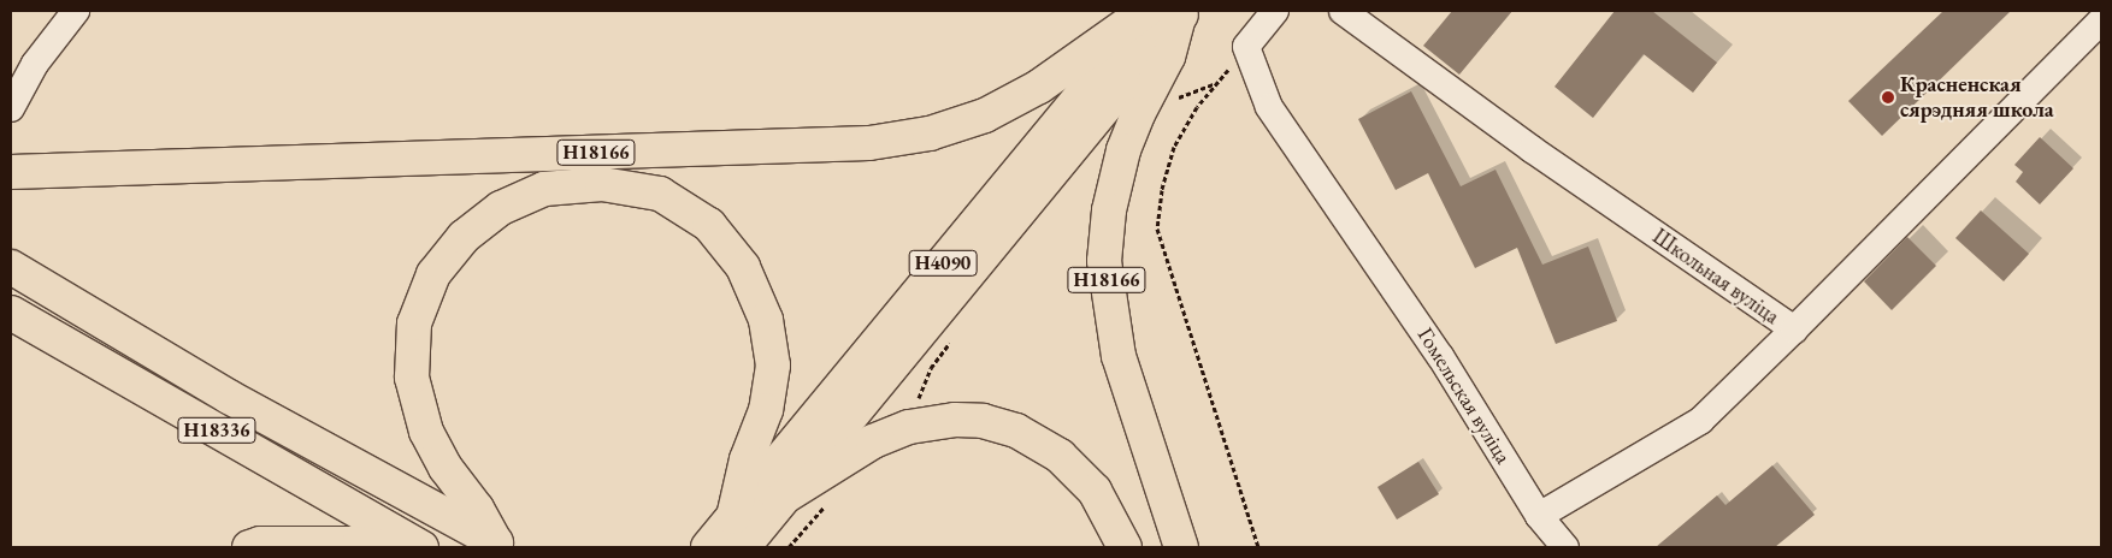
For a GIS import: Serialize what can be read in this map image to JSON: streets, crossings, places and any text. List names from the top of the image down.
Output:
{
  "streets": {
    "main road": ["Н18166", "Н4090", "Н18336"],
    "street": ["Школьная вуліца", "Гомельская вуліца"]
  },
  "crossings": [
    ["Н18166", "Н4090"],
    ["Н18166", "Н18336"]
  ],
  "places": ["Красненская сярэдняя школа"]
}
